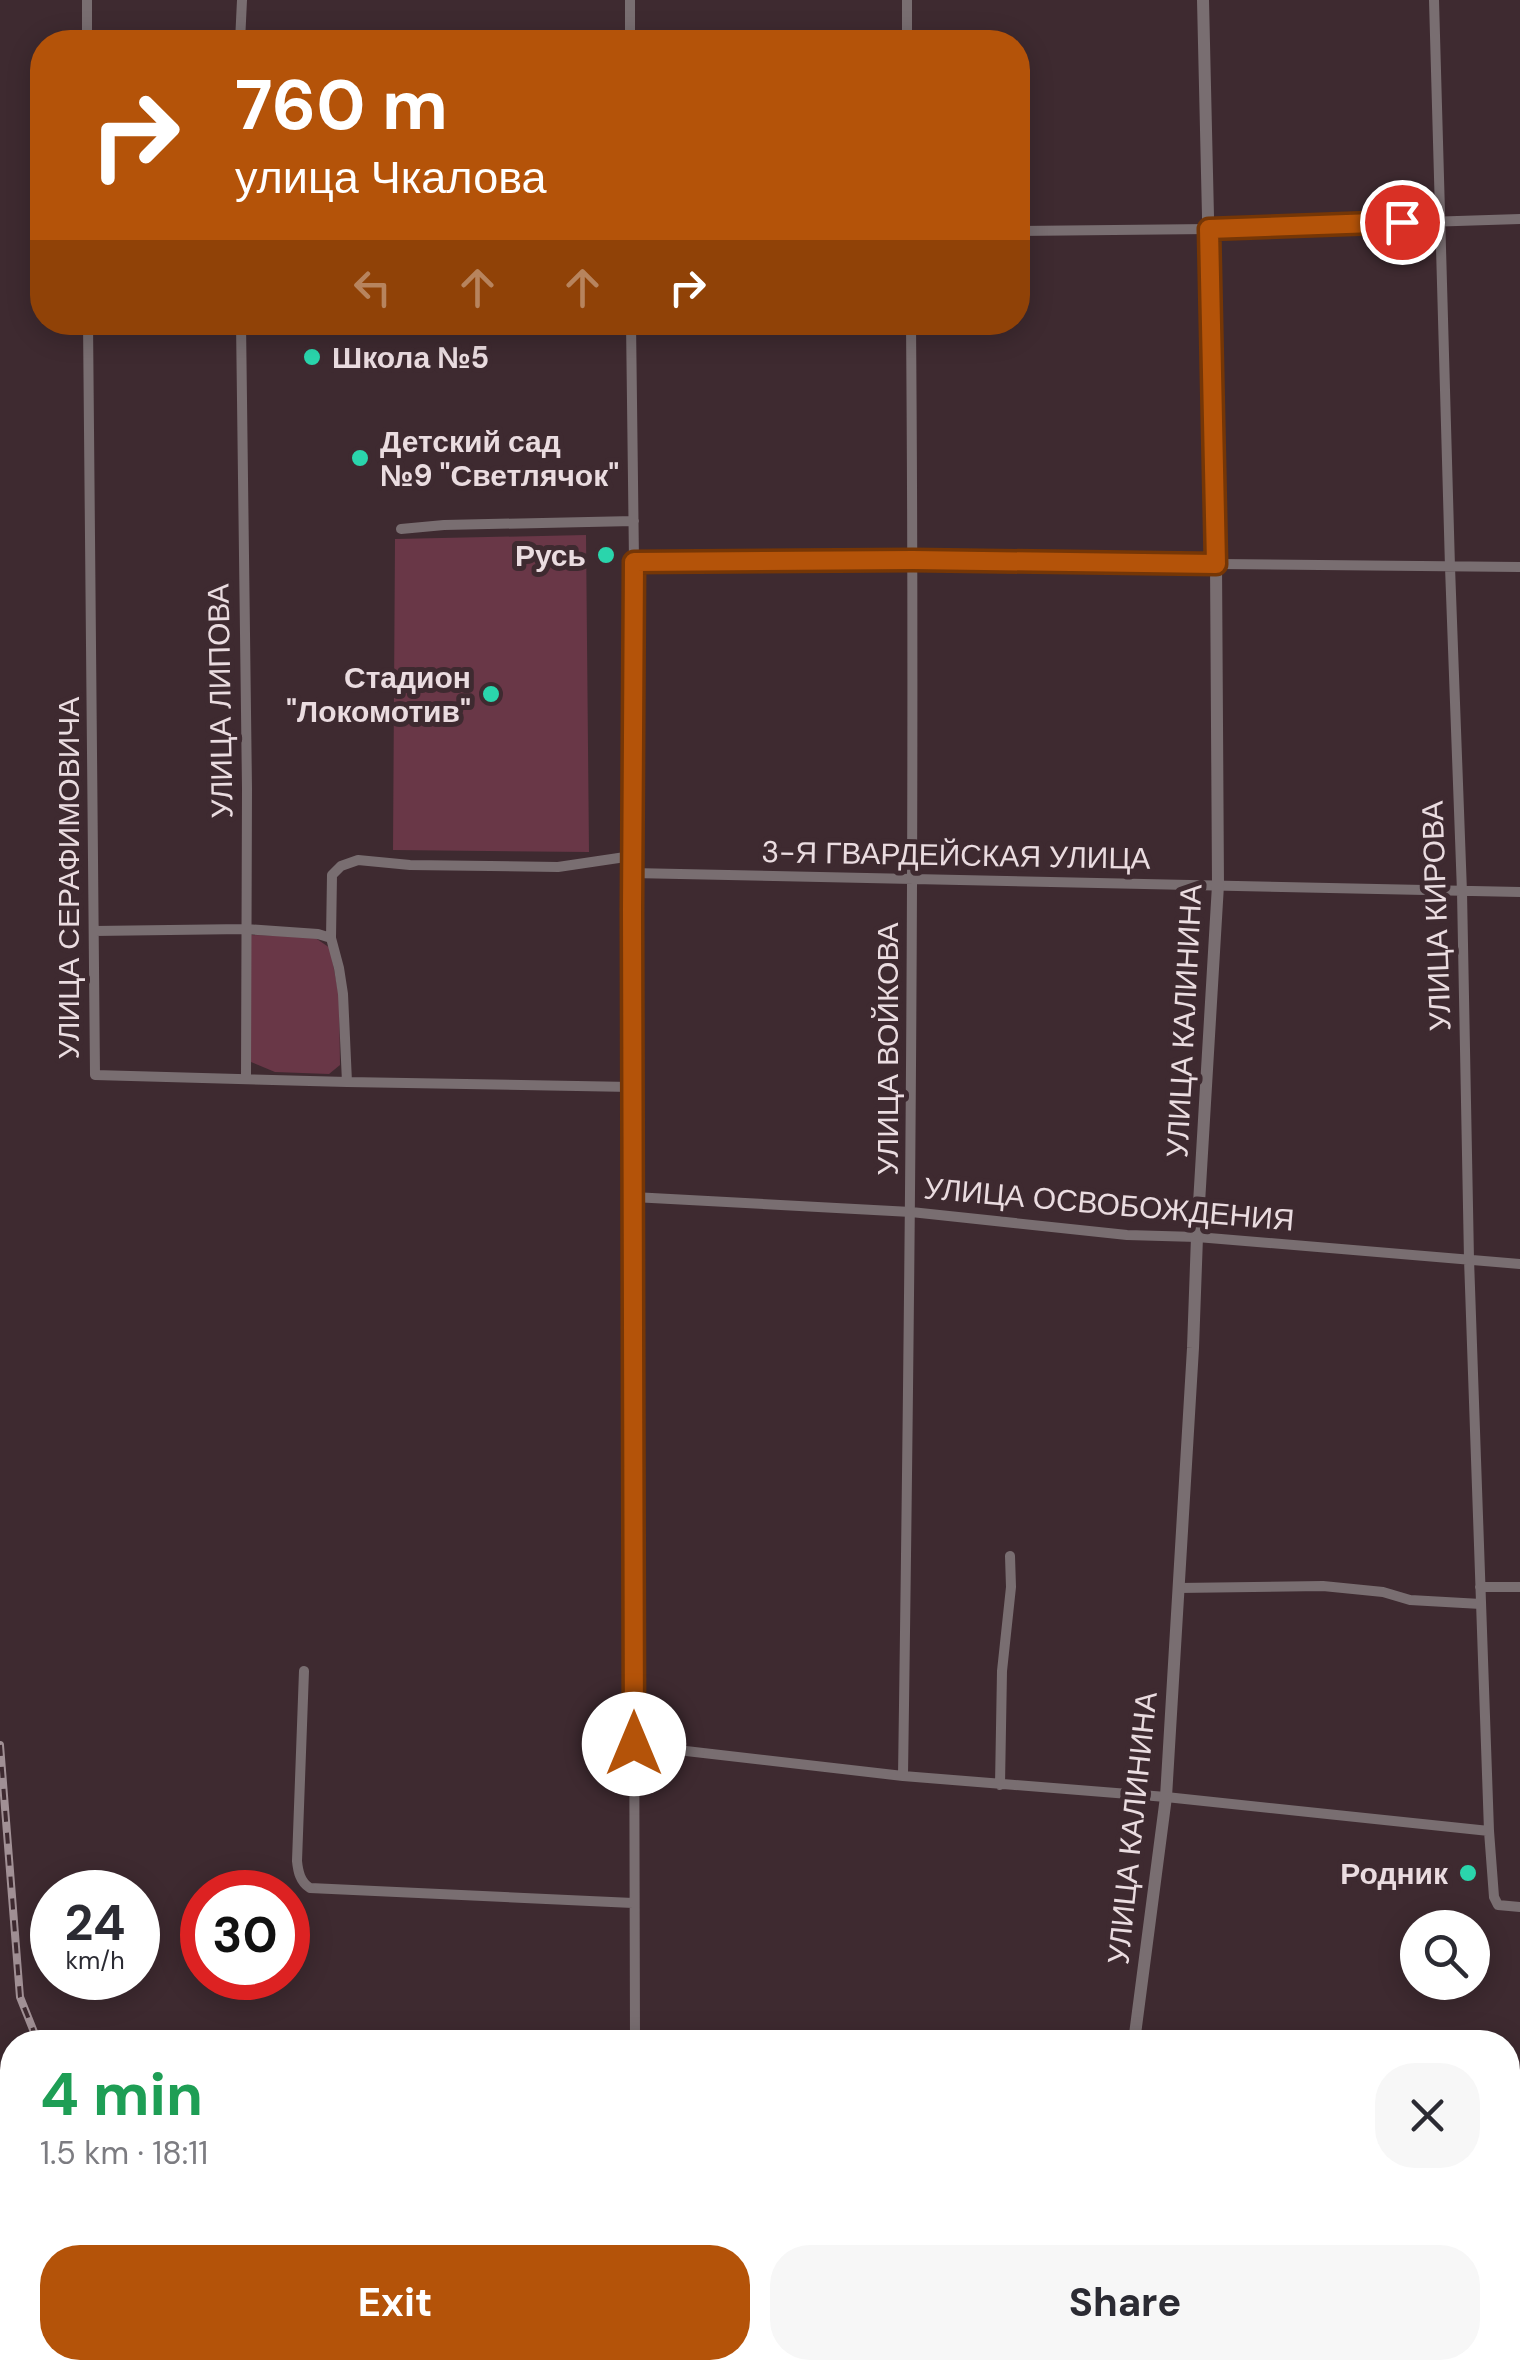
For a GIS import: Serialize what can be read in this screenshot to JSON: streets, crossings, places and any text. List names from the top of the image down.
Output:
{
  "streets": {
    "street": [
      "УЛИЦА ЛИПОВА",
      "3-Я ГВАРДЕЙСКАЯ УЛИЦА",
      "УЛИЦА СЕРАФИМОВИЧА",
      "УЛИЦА КИРОВА",
      "УЛИЦА КАЛИНИНА",
      "УЛИЦА ВОЙКОВА",
      "УЛИЦА ОСВОБОЖДЕНИЯ"
    ]
  },
  "crossings": [
    ["УЛИЦА ЛИПОВА", "УЛИЦА СЕРАФИМОВИЧА"],
    ["3-Я ГВАРДЕЙСКАЯ УЛИЦА", "УЛИЦА КИРОВА"],
    ["3-Я ГВАРДЕЙСКАЯ УЛИЦА", "УЛИЦА КАЛИНИНА"],
    ["3-Я ГВАРДЕЙСКАЯ УЛИЦА", "УЛИЦА ВОЙКОВА"],
    ["УЛИЦА КИРОВА", "УЛИЦА ОСВОБОЖДЕНИЯ"],
    ["УЛИЦА КАЛИНИНА", "УЛИЦА ОСВОБОЖДЕНИЯ"],
    ["УЛИЦА ВОЙКОВА", "УЛИЦА ОСВОБОЖДЕНИЯ"]
  ],
  "places": [
    "Школа №5",
    "Детский сад №9 \"Светлячок\"",
    "Русь",
    "Стадион \"Локомотив\"",
    "Родник"
  ],
  "page": {
    "turn": ["760 m", "улица Чкалова"],
    "speed": "24 km/h",
    "limit": "30",
    "heading": ["4 min", "1.5 km · 18:11"],
    "buttons": ["Exit", "Share"]
  }
}
